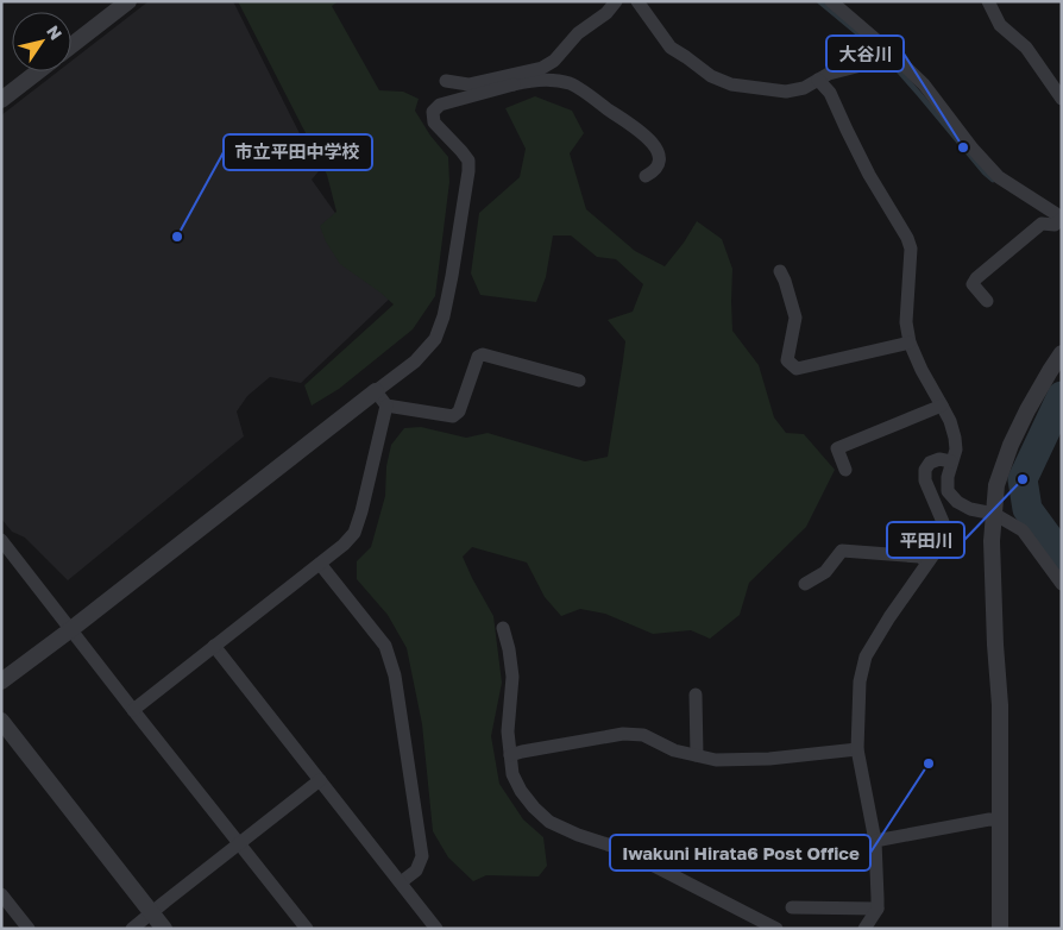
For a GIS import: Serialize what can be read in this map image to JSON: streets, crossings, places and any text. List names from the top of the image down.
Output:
{
  "places": [
    "大谷川",
    "市立平田中学校",
    "平田川",
    "Iwakuni Hirata6 Post Office"
  ],
  "north": "top right"
}
